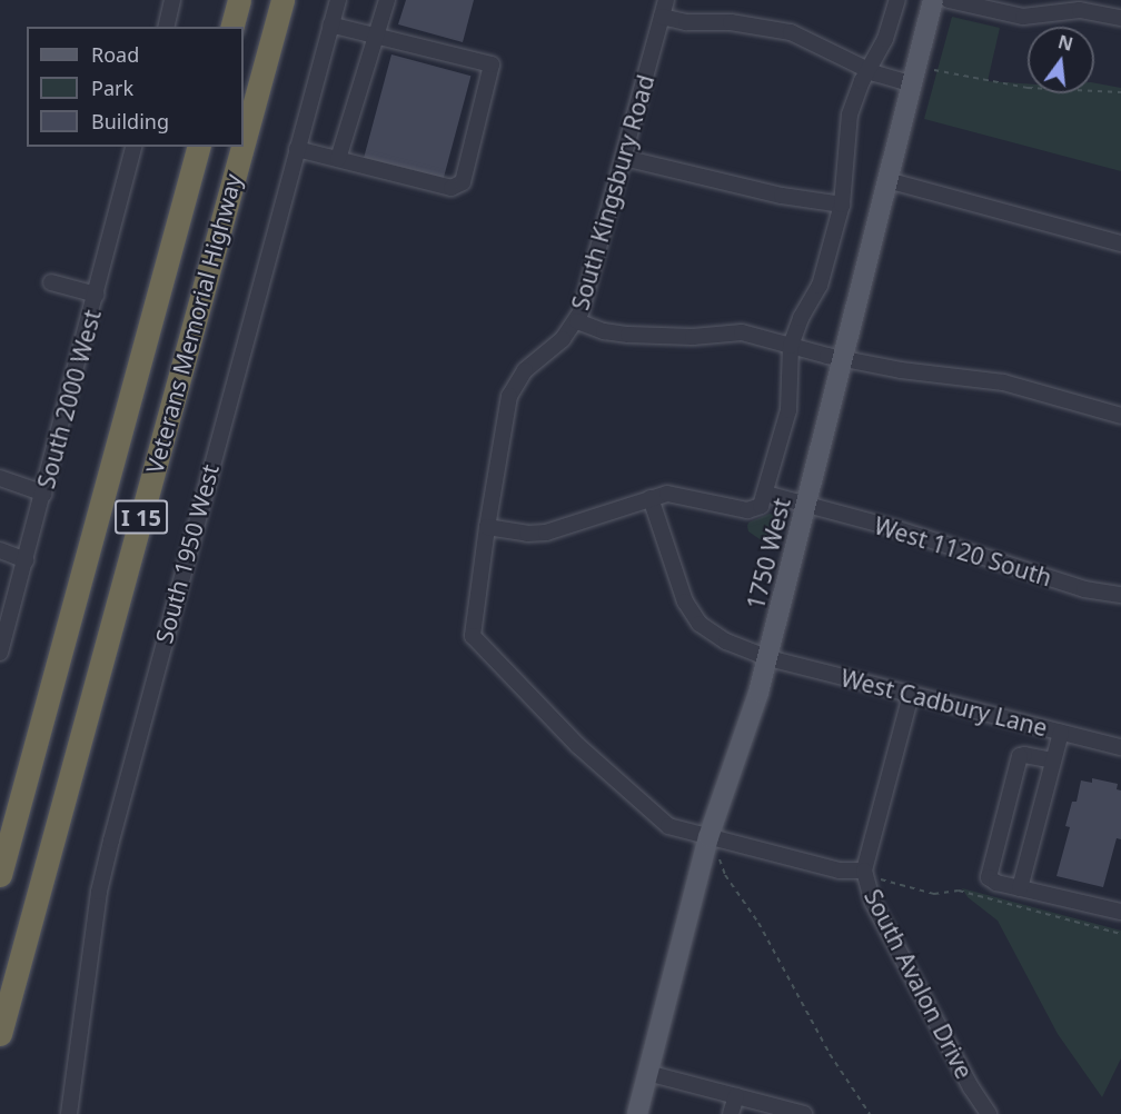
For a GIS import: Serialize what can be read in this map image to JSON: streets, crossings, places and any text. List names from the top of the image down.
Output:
{
  "streets": {
    "highway": ["Veterans Memorial Highway", "I 15"],
    "main road": ["1750 West"],
    "street": [
      "South Kingsbury Road",
      "South 2000 West",
      "West 1120 South",
      "South 1950 West",
      "West Cadbury Lane",
      "South Avalon Drive"
    ]
  },
  "crossings": [
    ["South Kingsbury Road", "1750 West"],
    ["West 1120 South", "1750 West"],
    ["1750 West", "West Cadbury Lane"],
    ["West Cadbury Lane", "South Avalon Drive"]
  ],
  "legend": ["Road", "Park", "Building"],
  "north": "top"
}
